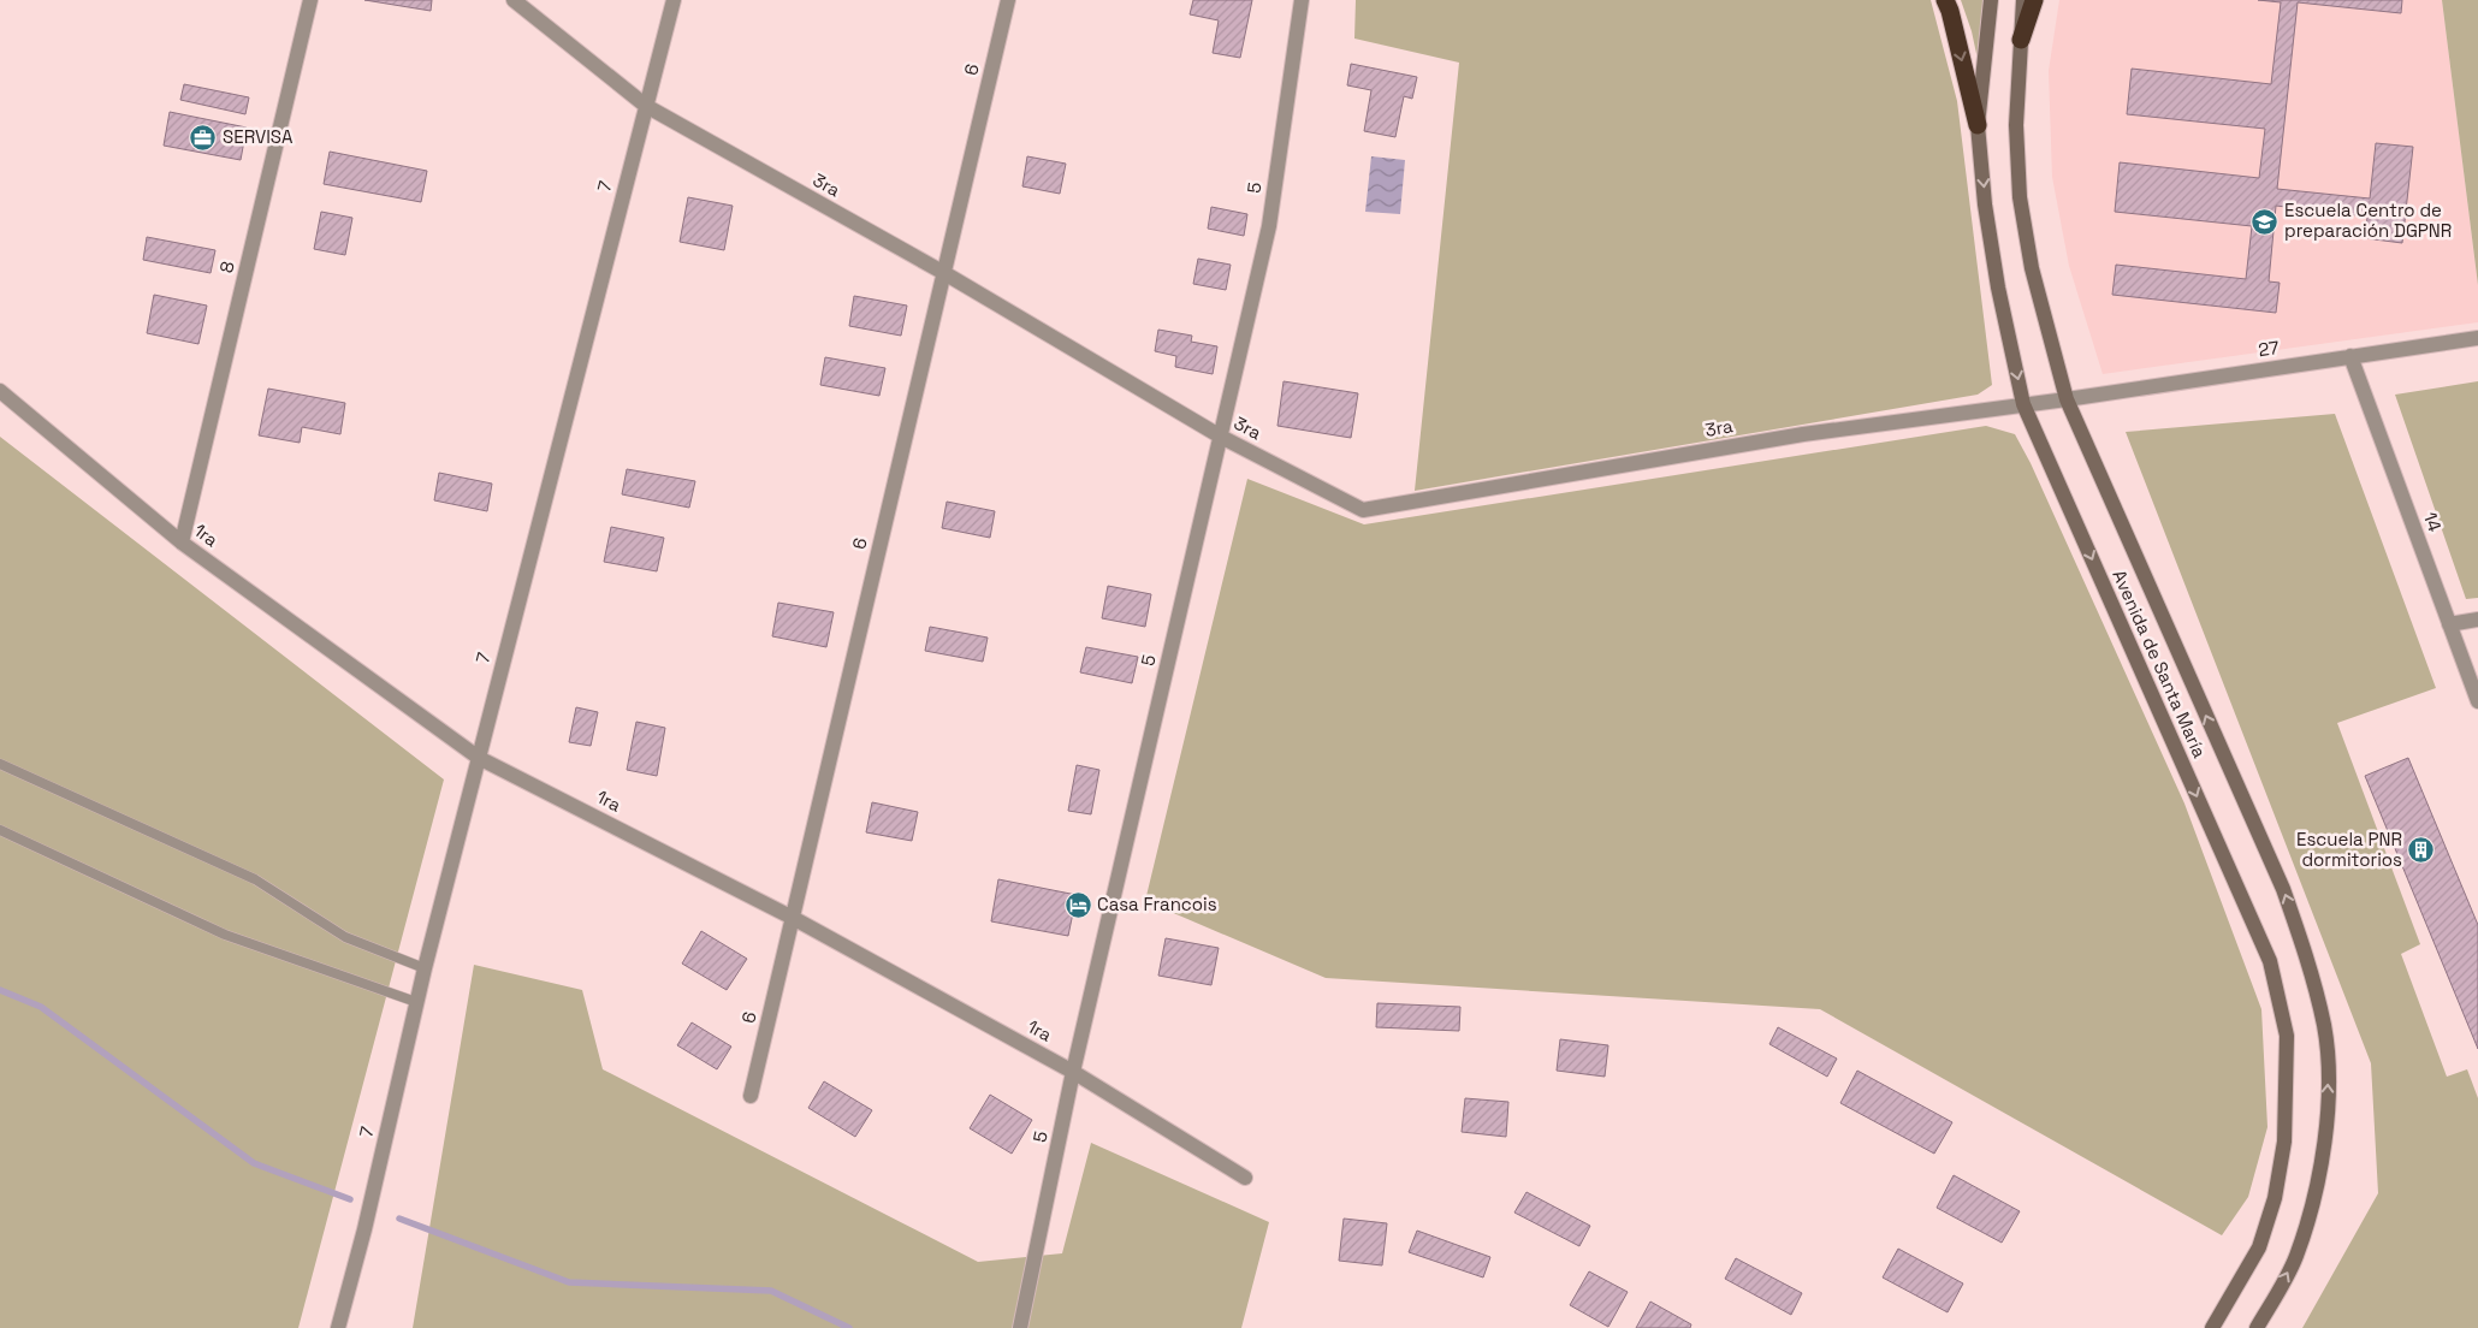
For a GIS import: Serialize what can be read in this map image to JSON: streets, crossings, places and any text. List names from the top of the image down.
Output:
{
  "streets": {
    "street": [
      "6",
      "3ra",
      "7",
      "5",
      "8",
      "27",
      "14",
      "1ra",
      "Avenida de Santa María"
    ]
  },
  "crossings": [
    ["6", "3ra"],
    ["6", "1ra"],
    ["3ra", "7"],
    ["3ra", "5"],
    ["3ra", "27"],
    ["3ra", "Avenida de Santa María"],
    ["7", "1ra"],
    ["5", "1ra"],
    ["8", "1ra"],
    ["27", "14"],
    ["27", "Avenida de Santa María"]
  ],
  "places": {
    "office": ["SERVISA"],
    "school or university": ["Escuela Centro de preparación DGPNR"],
    "building": ["Escuela PNR dormitorios"],
    "hotel": ["Casa Francois"]
  }
}
